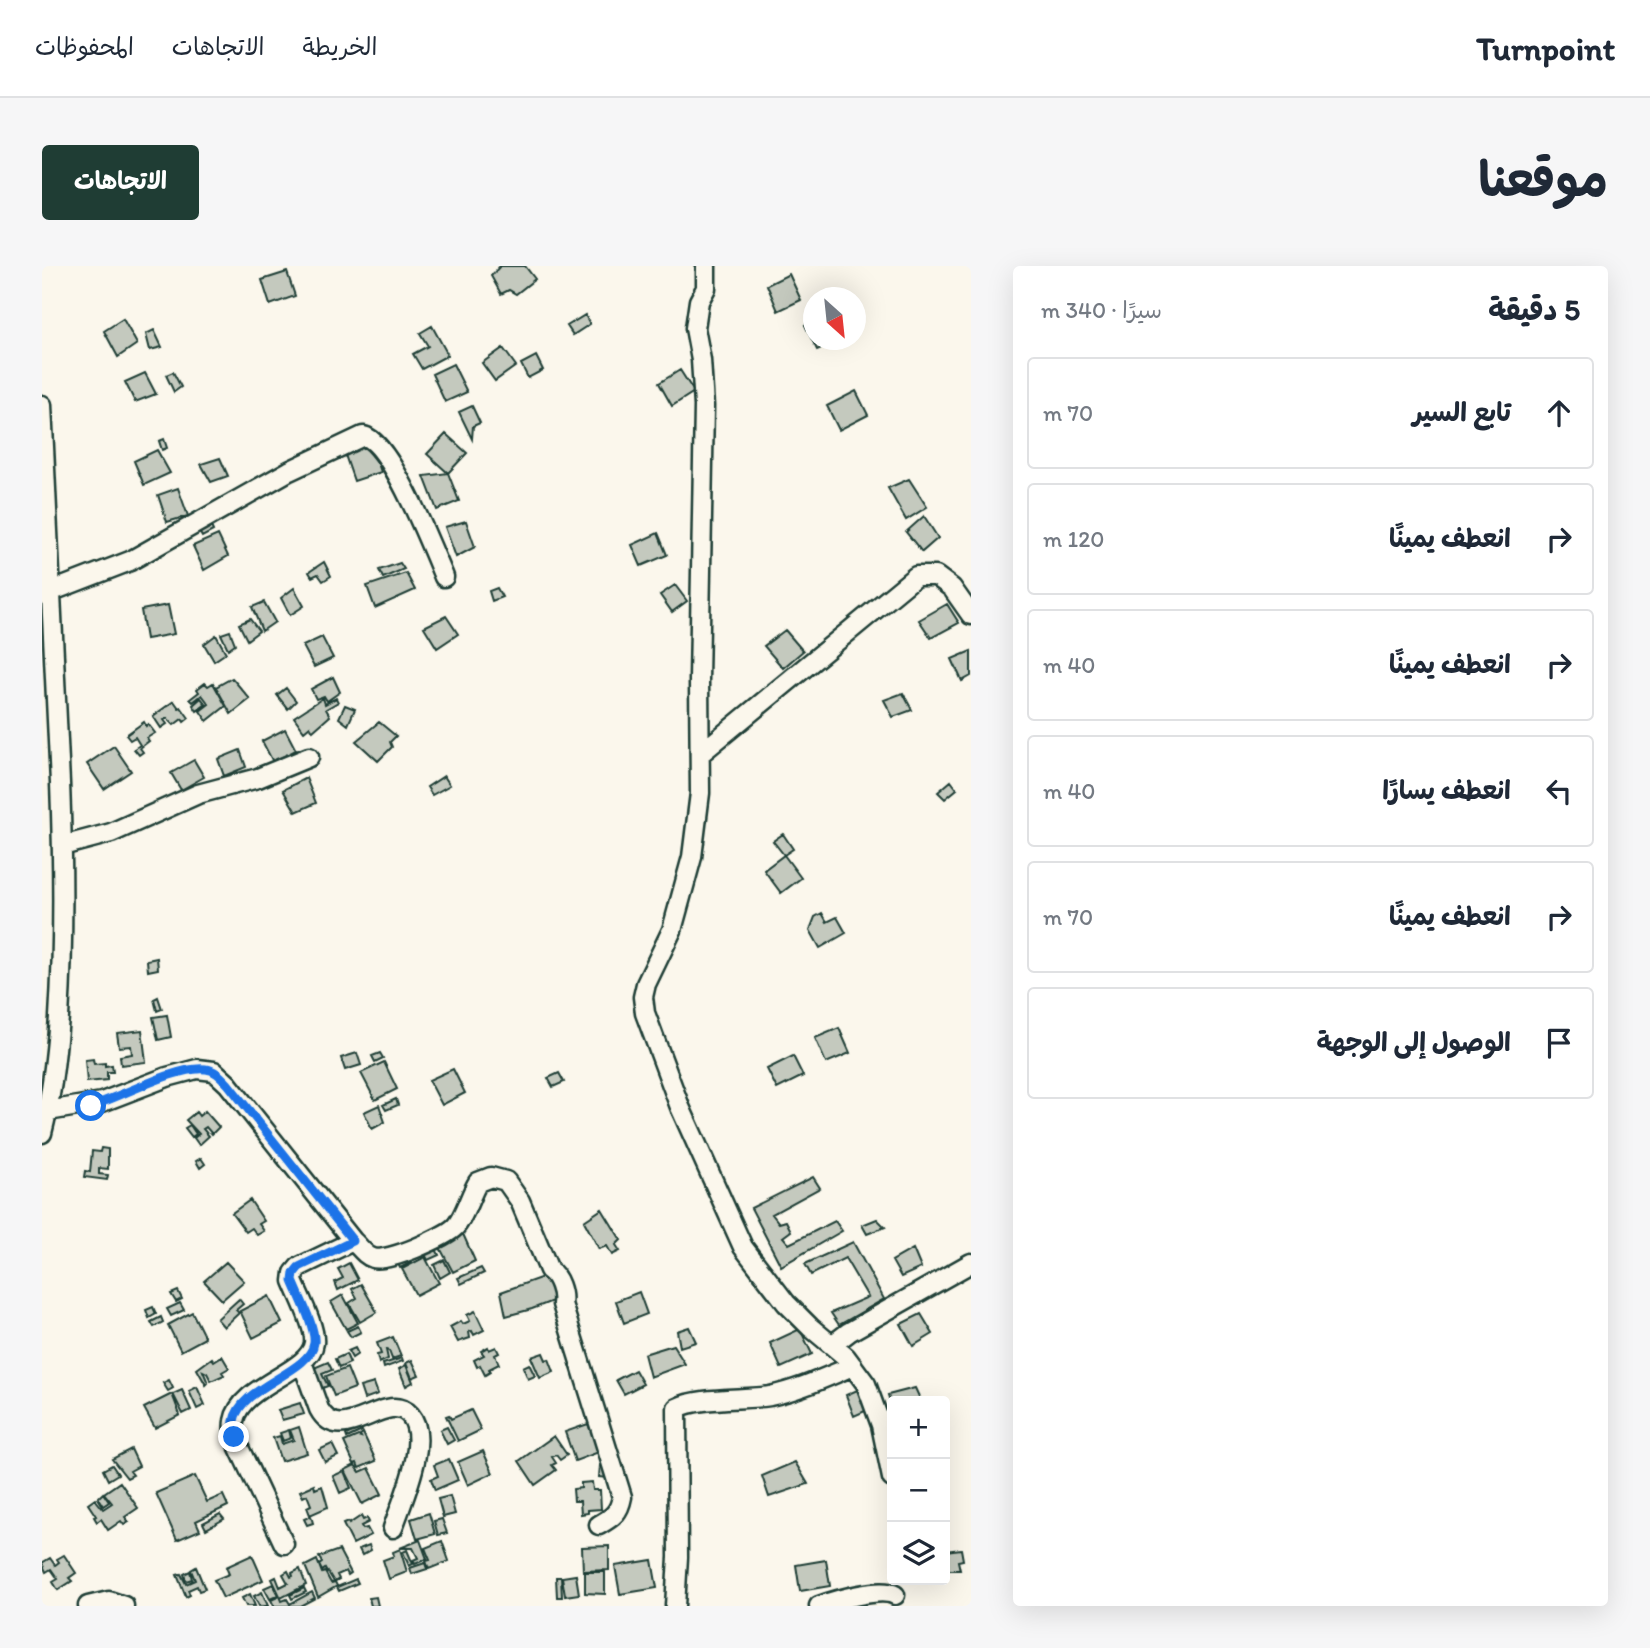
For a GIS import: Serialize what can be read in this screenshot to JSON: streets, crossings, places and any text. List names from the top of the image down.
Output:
{
  "north": "bottom right",
  "page": {
    "header": "Turnpoint",
    "nav": ["الخريطة", "الاتجاهات", "المحفوظات"],
    "title": "موقعنا",
    "buttons": "الاتجاهات",
    "heading": ["5 دقيقة", "سيرًا · 340 m"],
    "list": [
      ["تابع السير", "70 m"],
      ["انعطف يمينًا", "120 m"],
      ["انعطف يمينًا", "40 m"],
      ["انعطف يسارًا", "40 m"],
      ["انعطف يمينًا", "70 m"],
      "الوصول إلى الوجهة"
    ],
    "map_buttons": ["+", "−"]
  }
}
